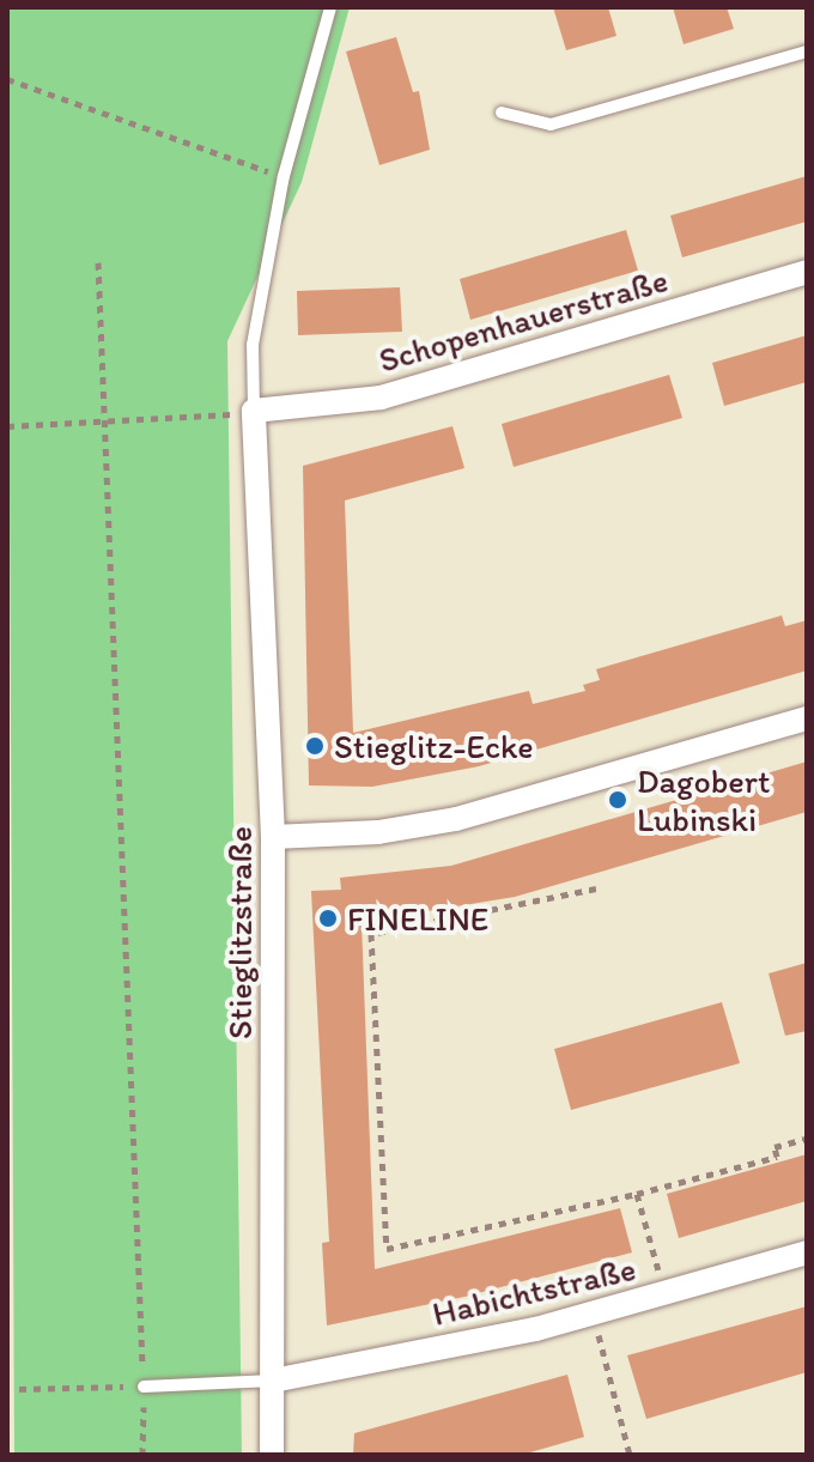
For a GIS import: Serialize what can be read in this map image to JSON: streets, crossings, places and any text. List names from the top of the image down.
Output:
{
  "streets": {
    "street": ["Schopenhauerstraße", "Stieglitzstraße", "Habichtstraße"]
  },
  "crossings": [
    ["Schopenhauerstraße", "Stieglitzstraße"],
    ["Stieglitzstraße", "Habichtstraße"]
  ],
  "places": ["Stieglitz-Ecke", "Dagobert Lubinski", "FINELINE"]
}
